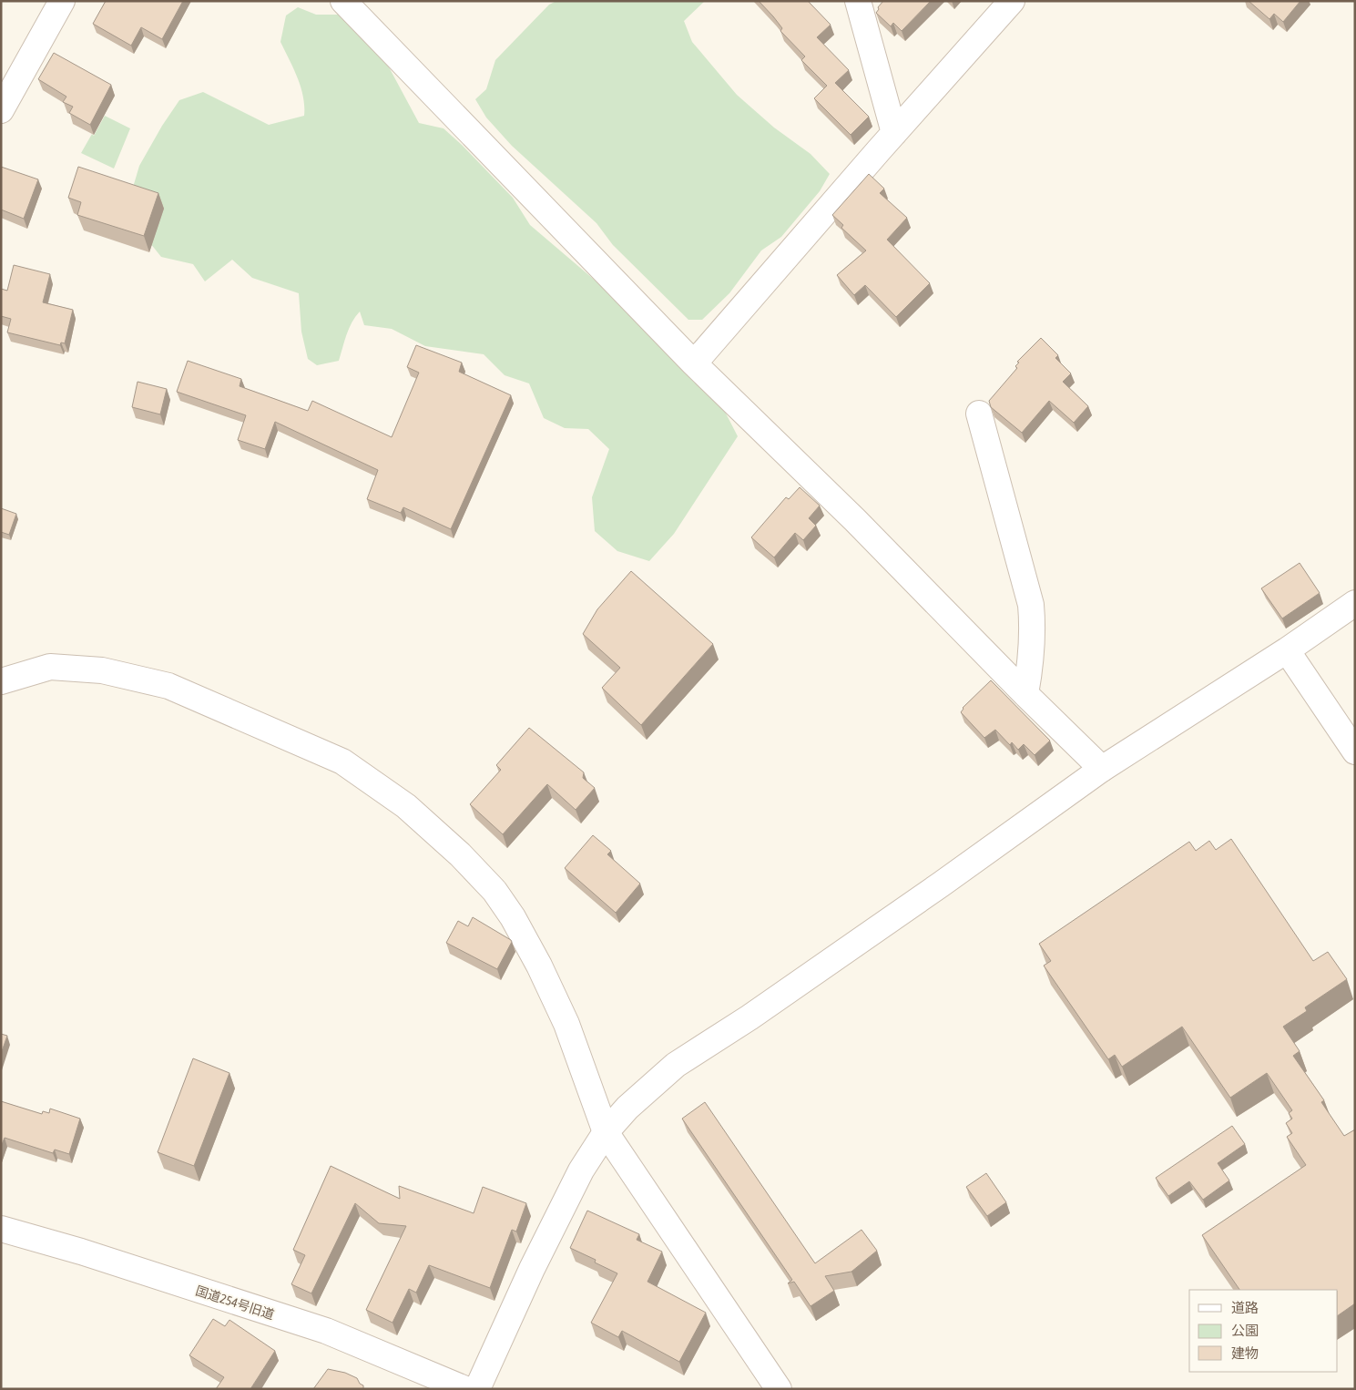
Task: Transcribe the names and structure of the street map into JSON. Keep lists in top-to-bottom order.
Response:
{
  "streets": {
    "street": ["国道254号旧道"]
  },
  "legend": ["道路", "公園", "建物"]
}
